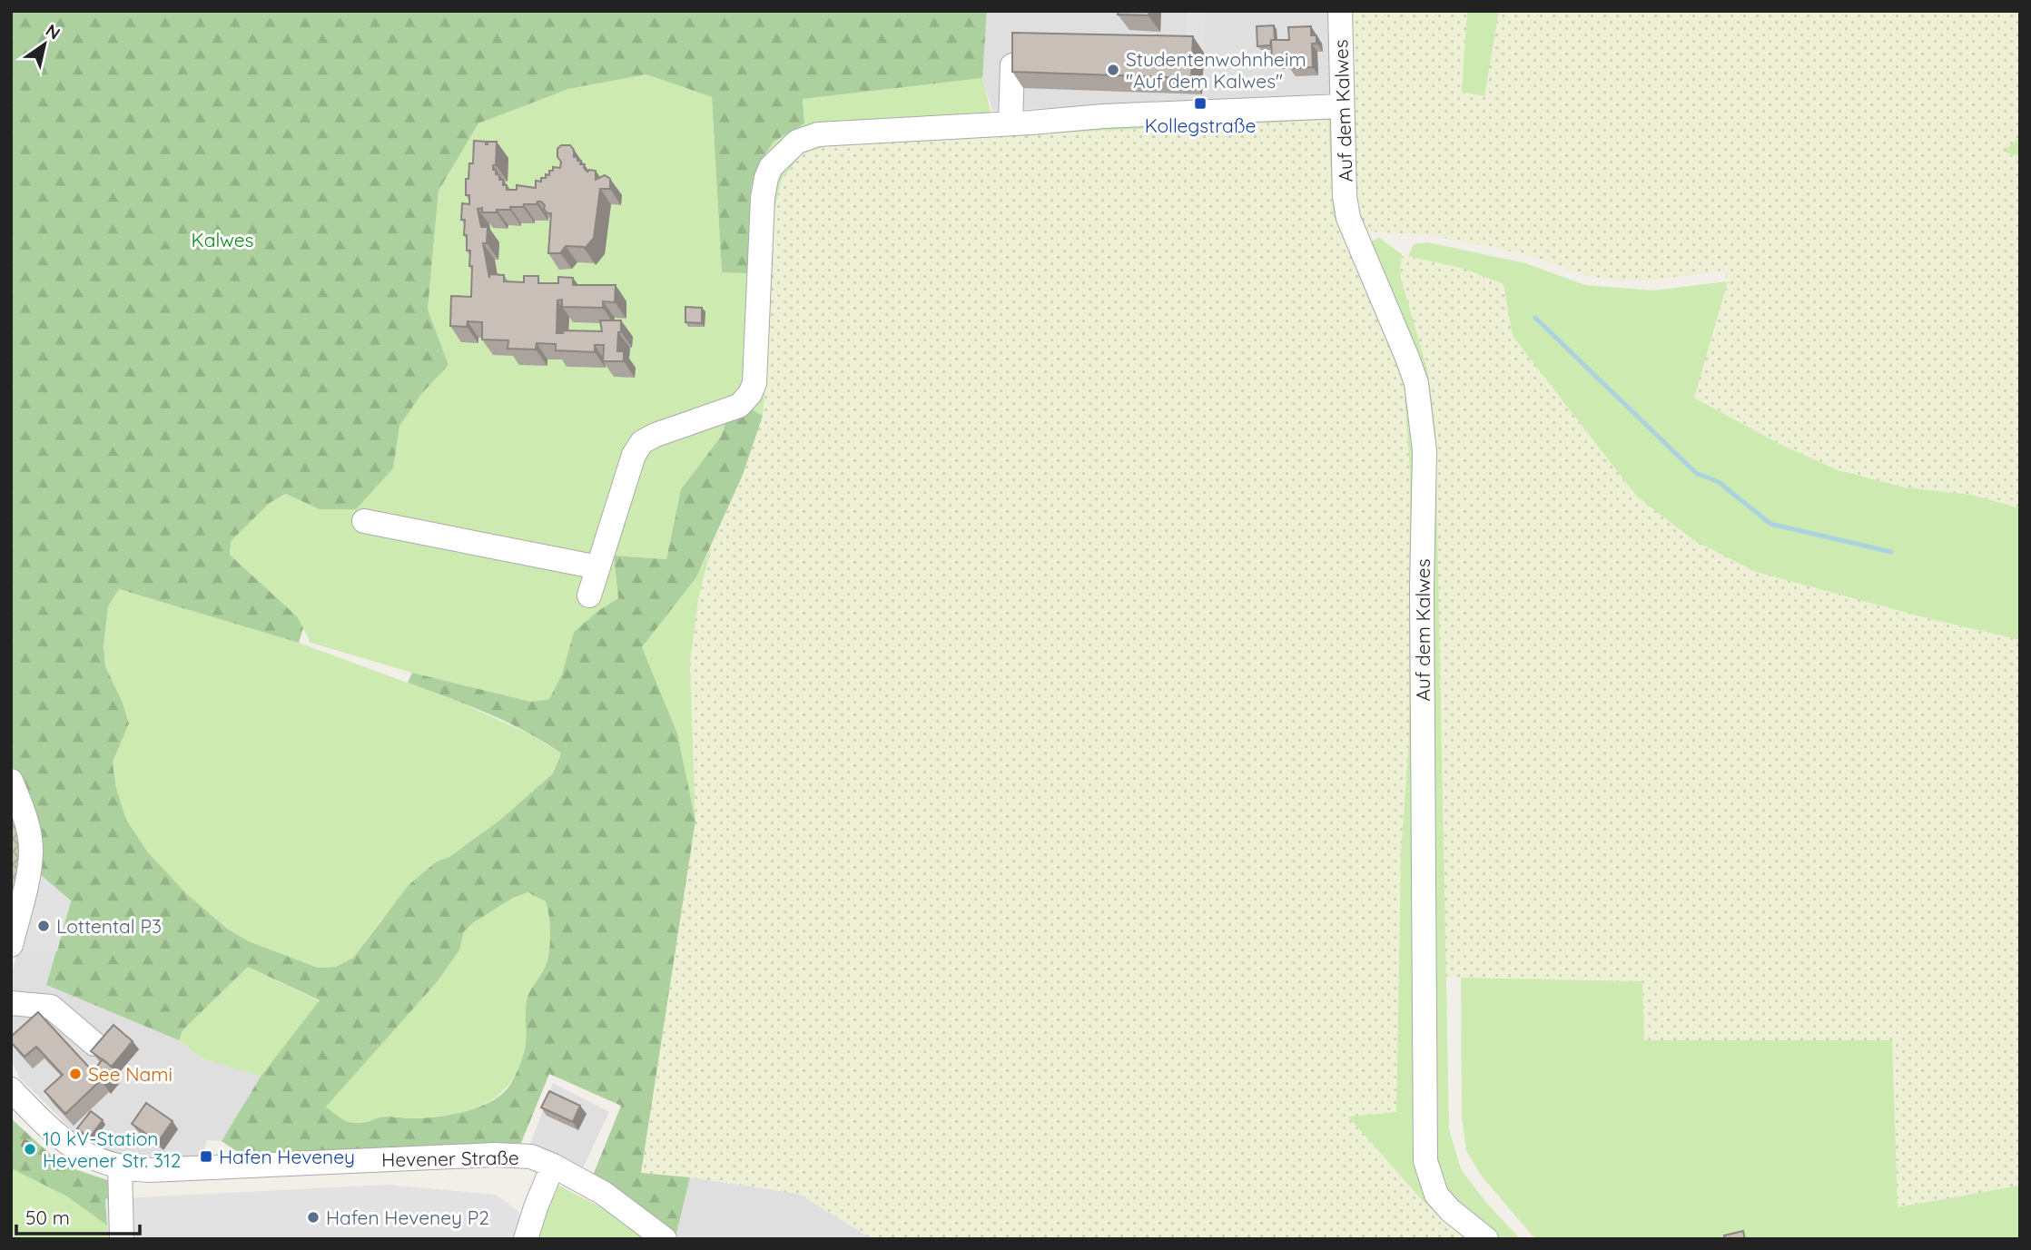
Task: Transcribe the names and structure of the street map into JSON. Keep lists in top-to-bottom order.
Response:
{
  "streets": {
    "street": ["Auf dem Kalwes", "Hevener Straße"]
  },
  "parks": ["Kalwes"],
  "places": {
    "other": [
      "Studentenwohnheim \"Auf dem Kalwes\"",
      "Lottental P3",
      "See Nami",
      "10 kV-Station Hevener Str. 312",
      "Hafen Heveney P2"
    ],
    "transit": ["Kollegstraße", "Hafen Heveney"]
  },
  "scale_bar": "50 m",
  "north": "top right"
}
